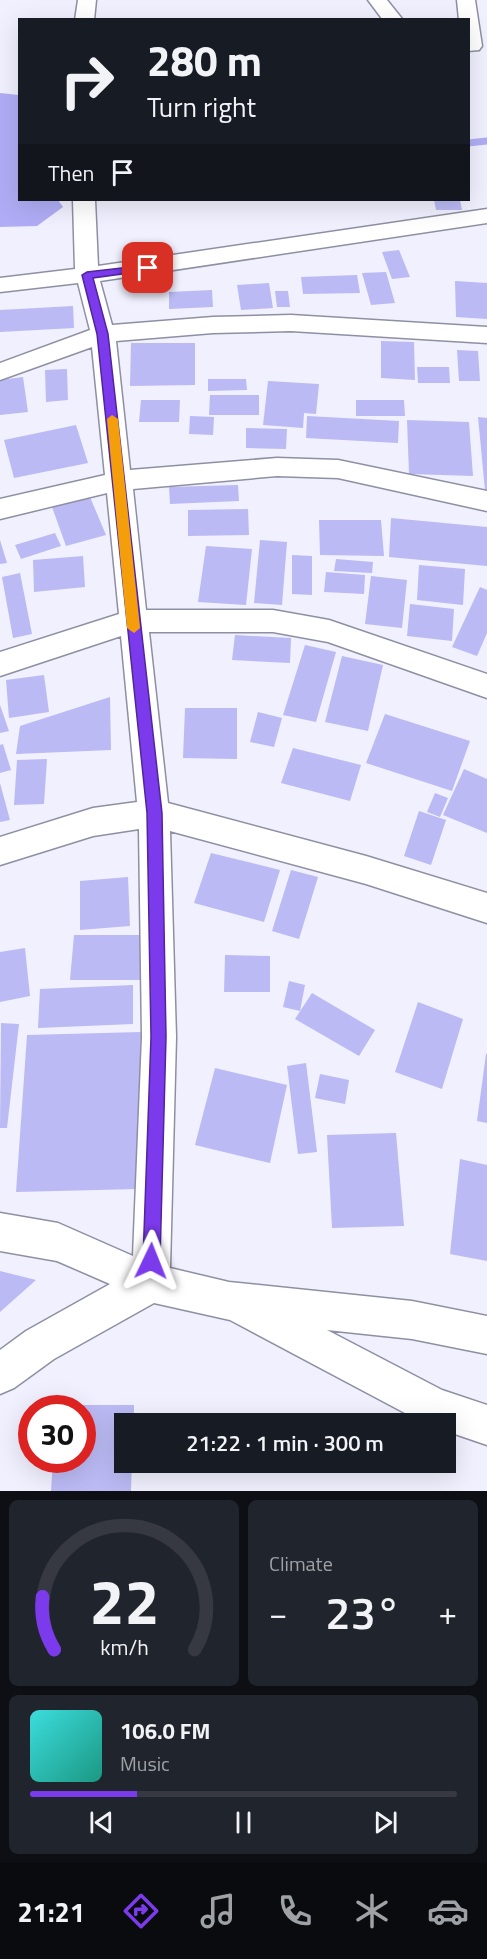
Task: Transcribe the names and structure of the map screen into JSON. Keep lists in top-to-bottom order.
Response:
{
  "page": {
    "turn": ["280 m", "Turn right"],
    "then": "Then",
    "limit": "30",
    "trip": "21:22 · 1 min · 300 m",
    "tile": "Climate",
    "heat": ["−", "23°", "+"],
    "song": ["106.0 FM", "Music"],
    "tabs": "21:21",
    "gauge": ["22", "km/h"]
  }
}
